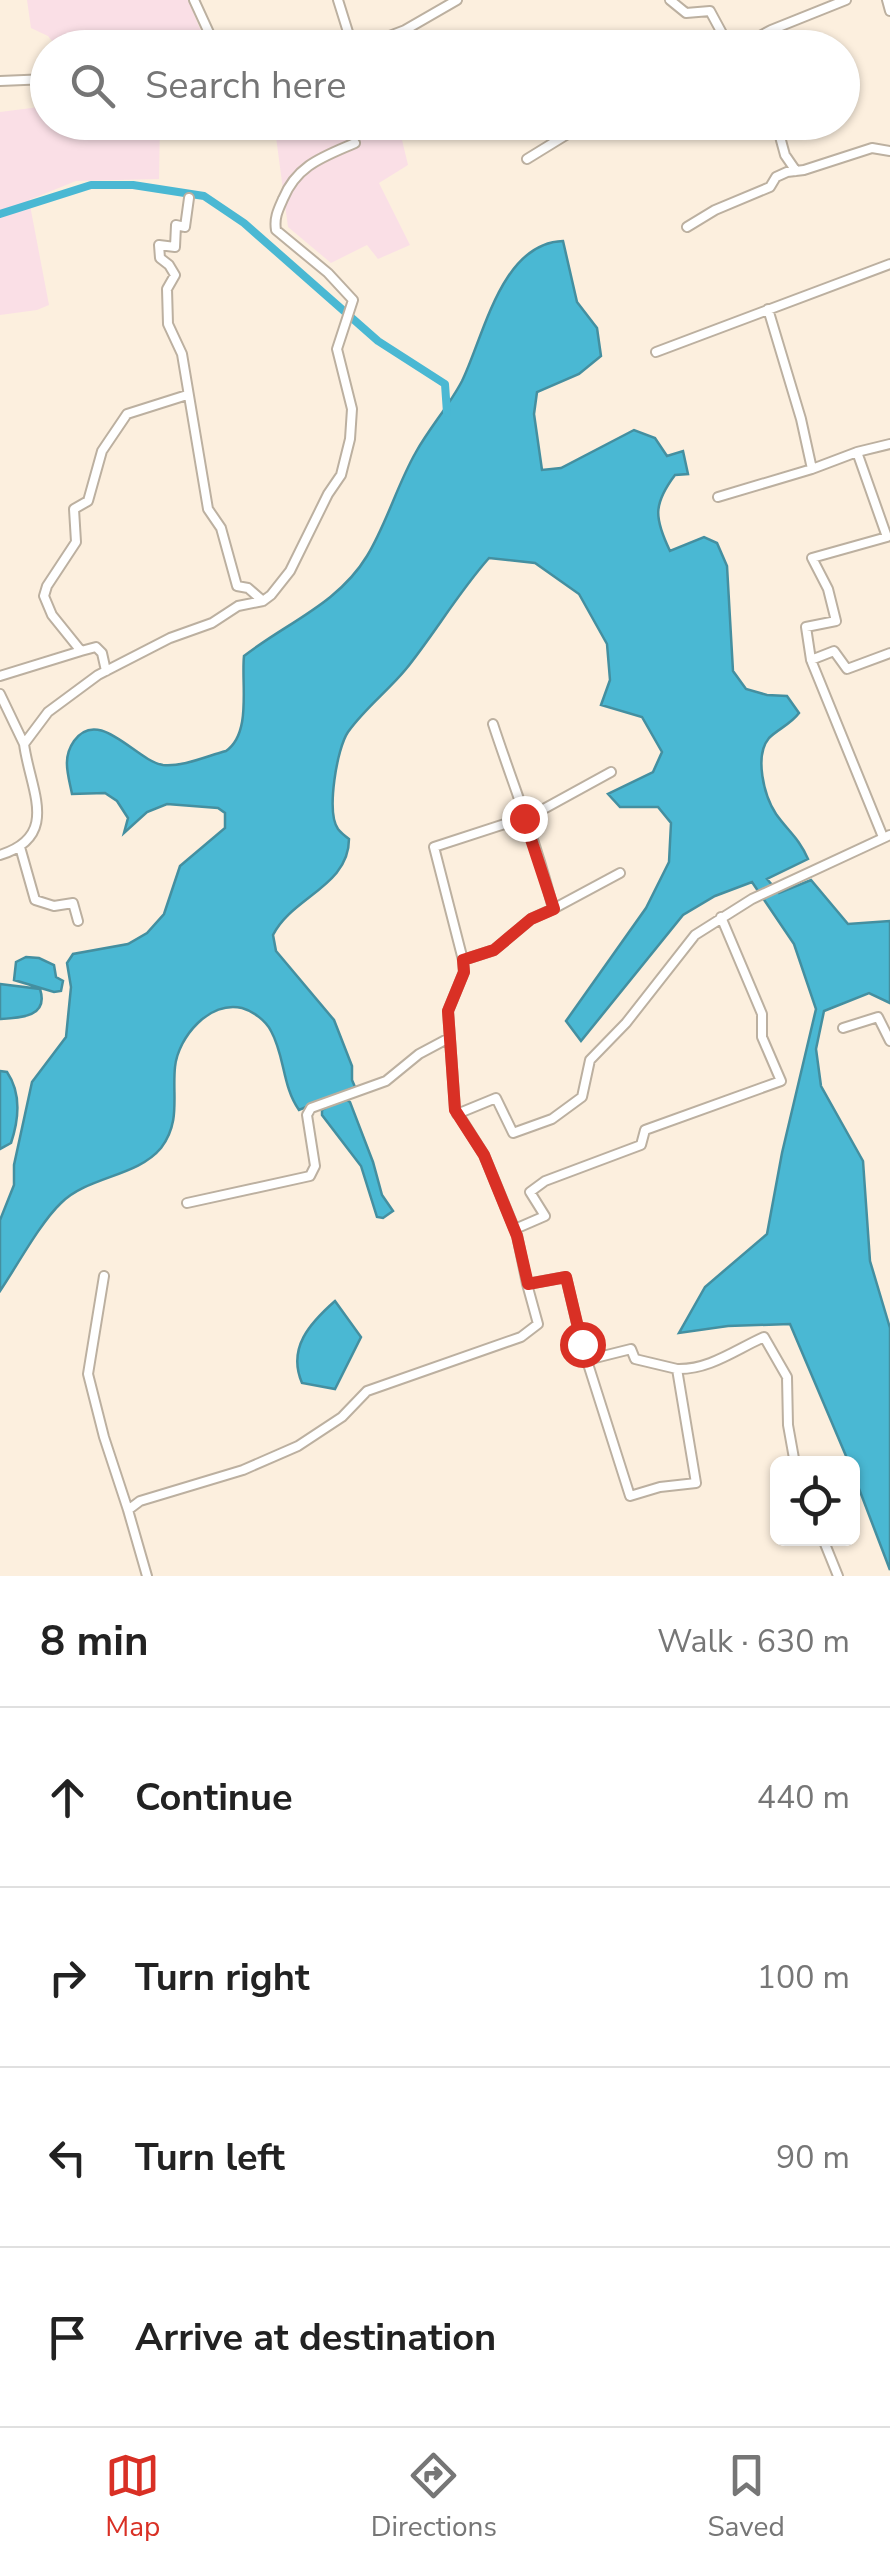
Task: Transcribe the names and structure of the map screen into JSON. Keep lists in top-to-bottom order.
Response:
{
  "page": {
    "search": "Search here",
    "heading": ["8 min", "Walk · 630 m"],
    "list": [
      ["Continue", "440 m"],
      ["Turn right", "100 m"],
      ["Turn left", "90 m"],
      "Arrive at destination"
    ],
    "nav": ["Map", "Directions", "Saved"]
  }
}
